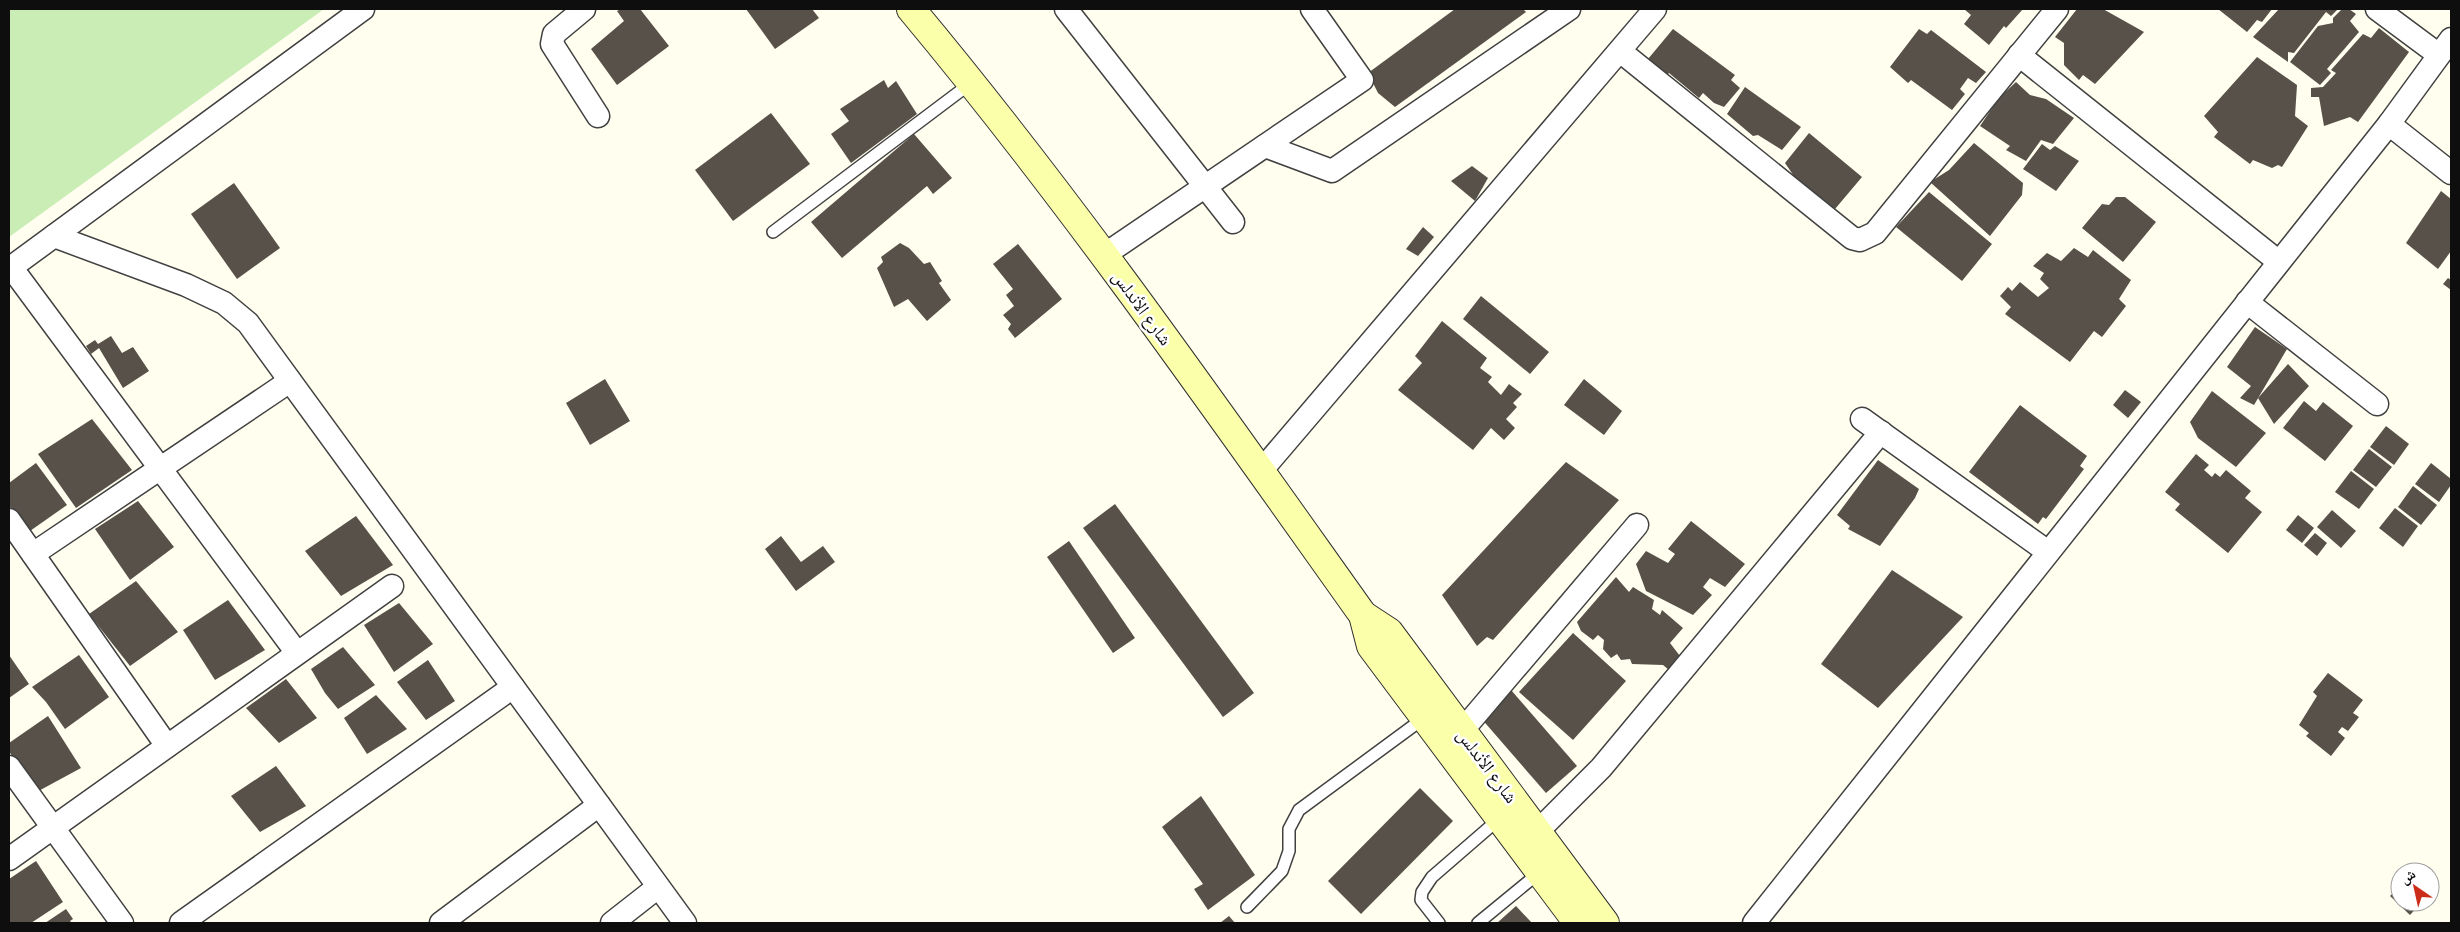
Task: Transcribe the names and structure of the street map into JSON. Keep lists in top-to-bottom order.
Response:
{
  "streets": {
    "main road": ["شارع الأندلس"]
  },
  "north": "top left"
}
